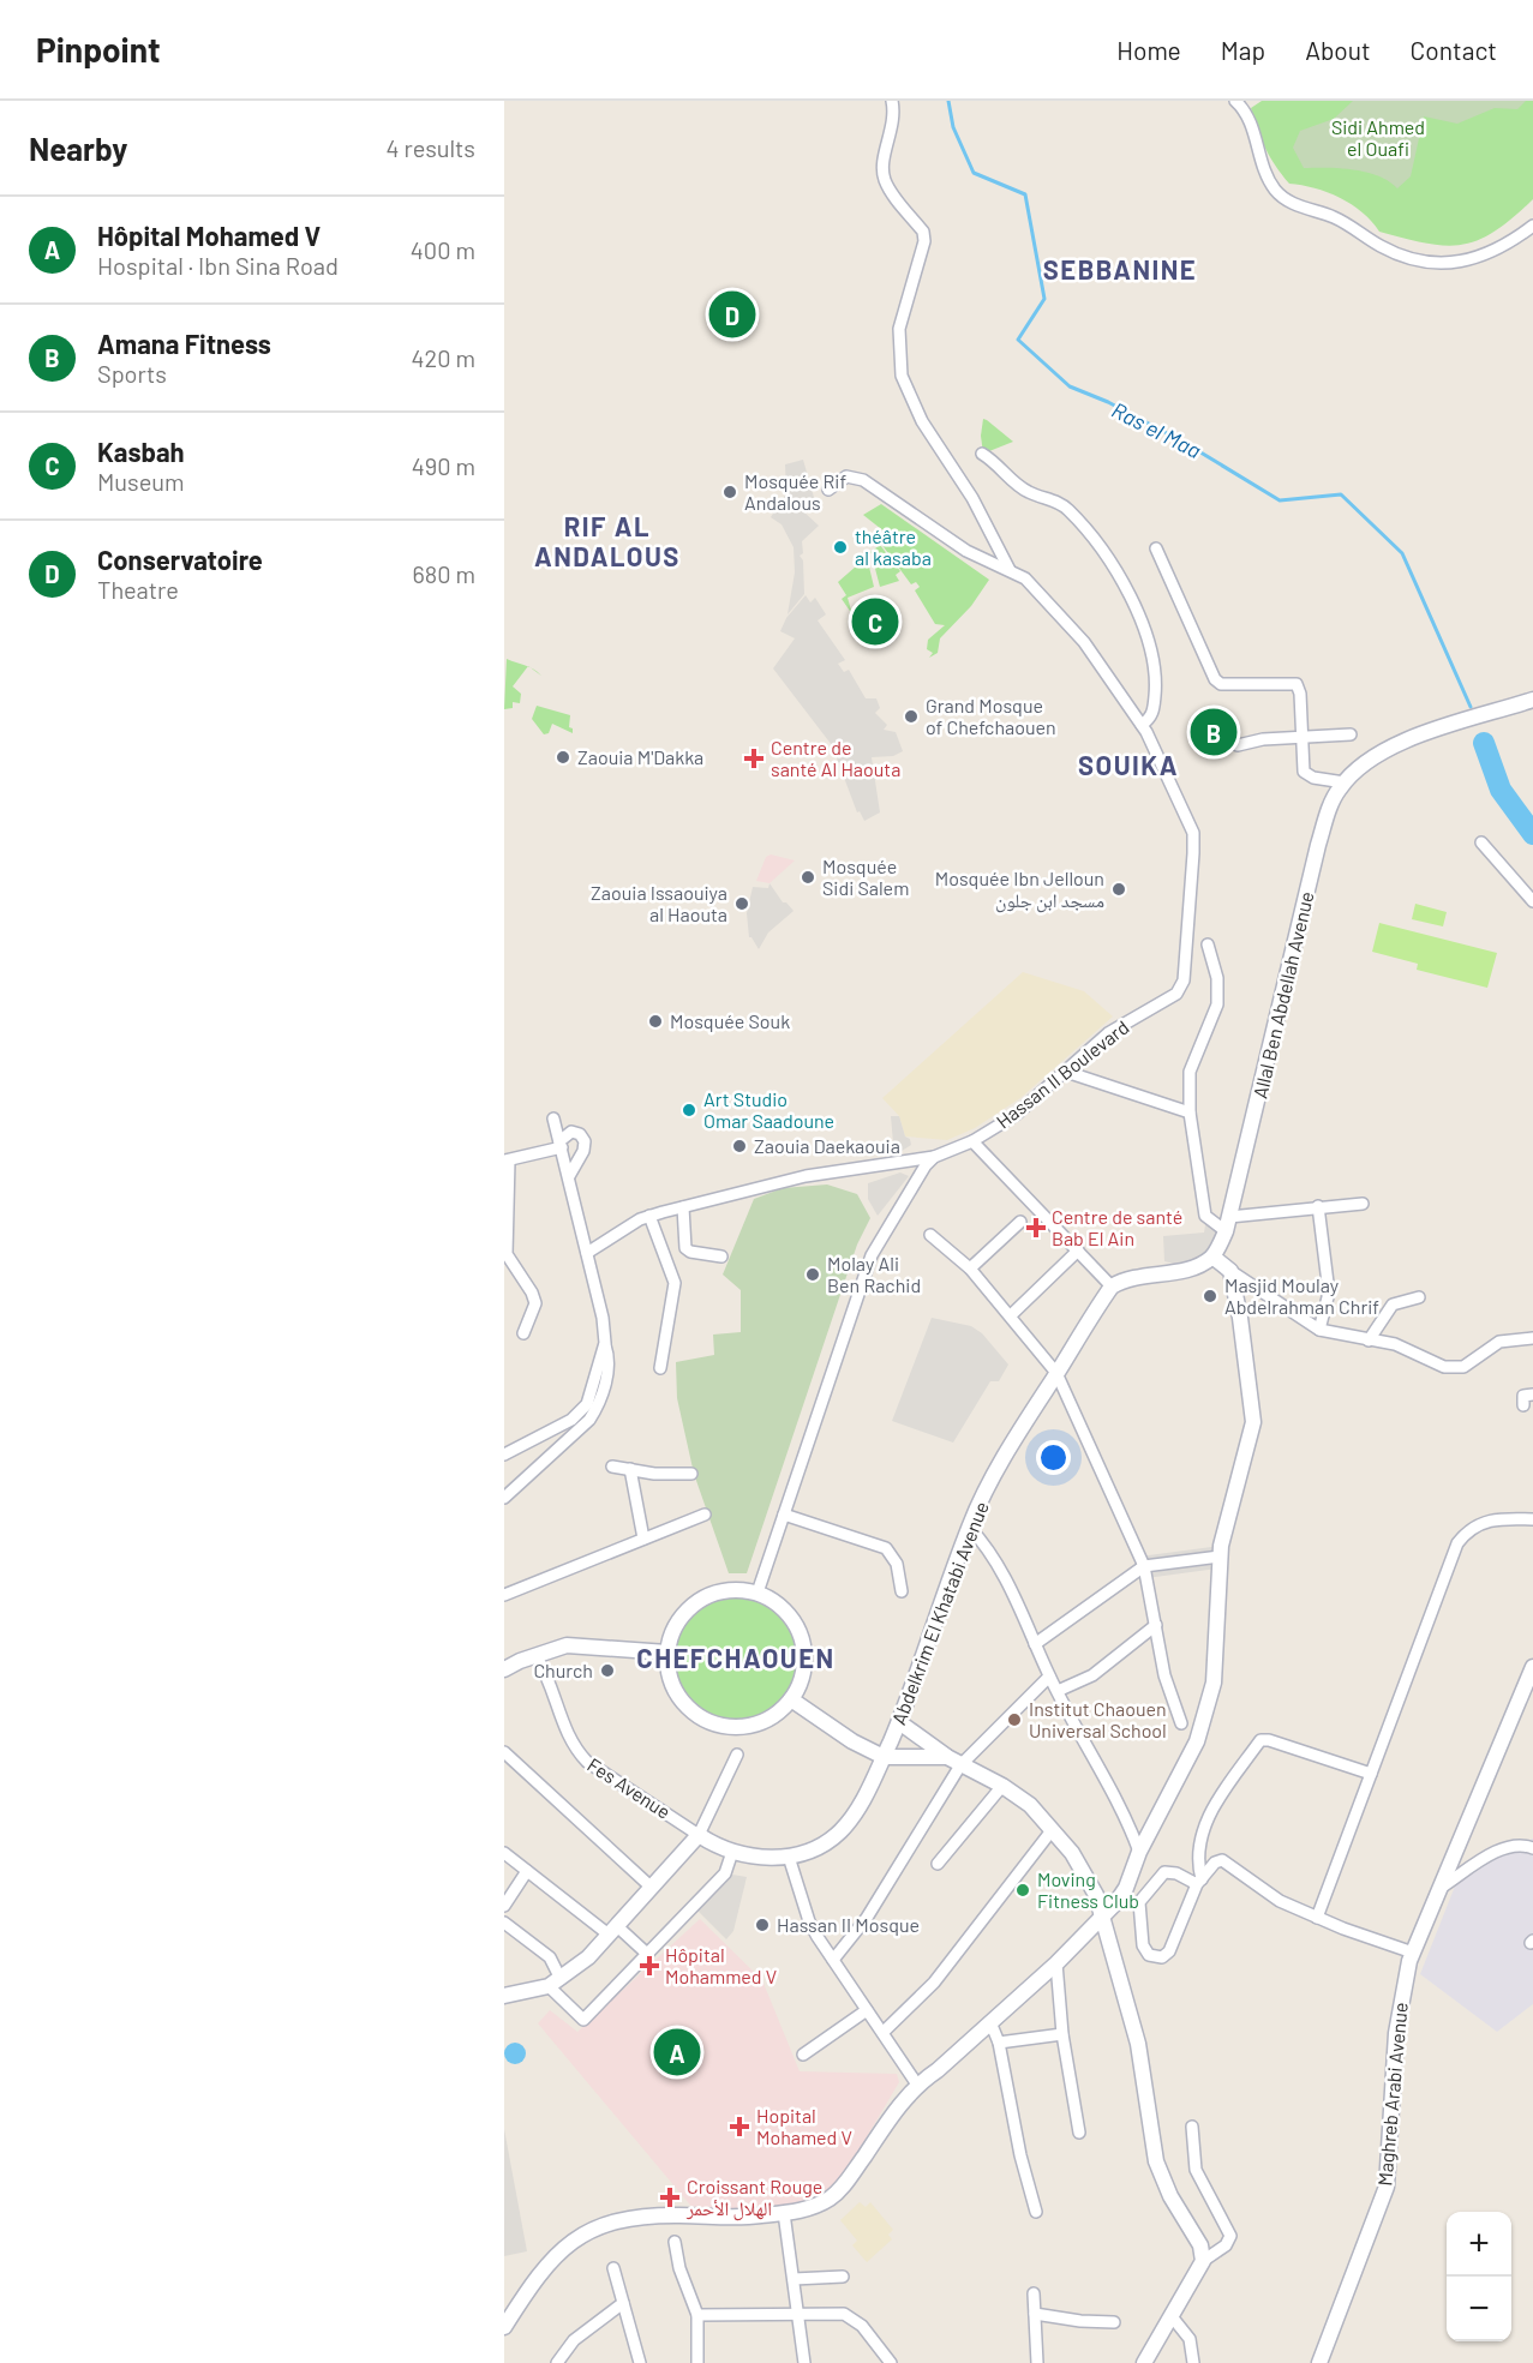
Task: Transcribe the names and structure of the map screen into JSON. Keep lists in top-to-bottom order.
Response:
{
  "streets": {
    "street": [
      "Allal Ben Abdellah Avenue",
      "Hassan II Boulevard",
      "Abdelkrim El Khatabi Avenue",
      "Fes Avenue",
      "Maghreb Arabi Avenue"
    ]
  },
  "districts": [
    "SEBBANINE",
    "RIF AL ANDALOUS",
    "SOUIKA",
    "CHEFCHAOUEN"
  ],
  "water": ["Ras el Maa"],
  "parks": ["Sidi Ahmed el Ouafi"],
  "places": {
    "other": [
      "Mosquée Rif Andalous",
      "théâtre al kasaba",
      "Grand Mosque of Chefchaouen",
      "Zaouia M'Dakka",
      "Mosquée Sidi Salem",
      "Mosquée Ibn Jelloun مسجد ابن جلون",
      "Zaouia Issaouiya al Haouta",
      "Mosquée Souk",
      "Art Studio Omar Saadoune",
      "Zaouia Daekaouia",
      "Molay Ali Ben Rachid",
      "Masjid Moulay Abdelrahman Chrif",
      "Church",
      "Institut Chaouen Universal School",
      "Moving Fitness Club",
      "Hassan II Mosque"
    ],
    "health": [
      "Centre de santé Al Haouta",
      "Centre de santé Bab El Ain",
      "Hôpital Mohammed V",
      "Hopital Mohamed V",
      "Croissant Rouge الهلال الأحمر"
    ]
  },
  "page": {
    "header": "Pinpoint",
    "nav": [
      "Home",
      "Map",
      "About",
      "Contact"
    ],
    "heading": ["Nearby", "4 results"],
    "list": [
      {
        "mark": "A",
        "name": "Hôpital Mohamed V",
        "note": "Hospital · Ibn Sina Road",
        "value": "400 m"
      },
      {
        "mark": "B",
        "name": "Amana Fitness",
        "note": "Sports",
        "value": "420 m"
      },
      {
        "mark": "C",
        "name": "Kasbah",
        "note": "Museum",
        "value": "490 m"
      },
      {
        "mark": "D",
        "name": "Conservatoire",
        "note": "Theatre",
        "value": "680 m"
      }
    ],
    "pins": [
      "D",
      "C",
      "B",
      "A"
    ],
    "map_buttons": ["+", "−"]
  }
}
